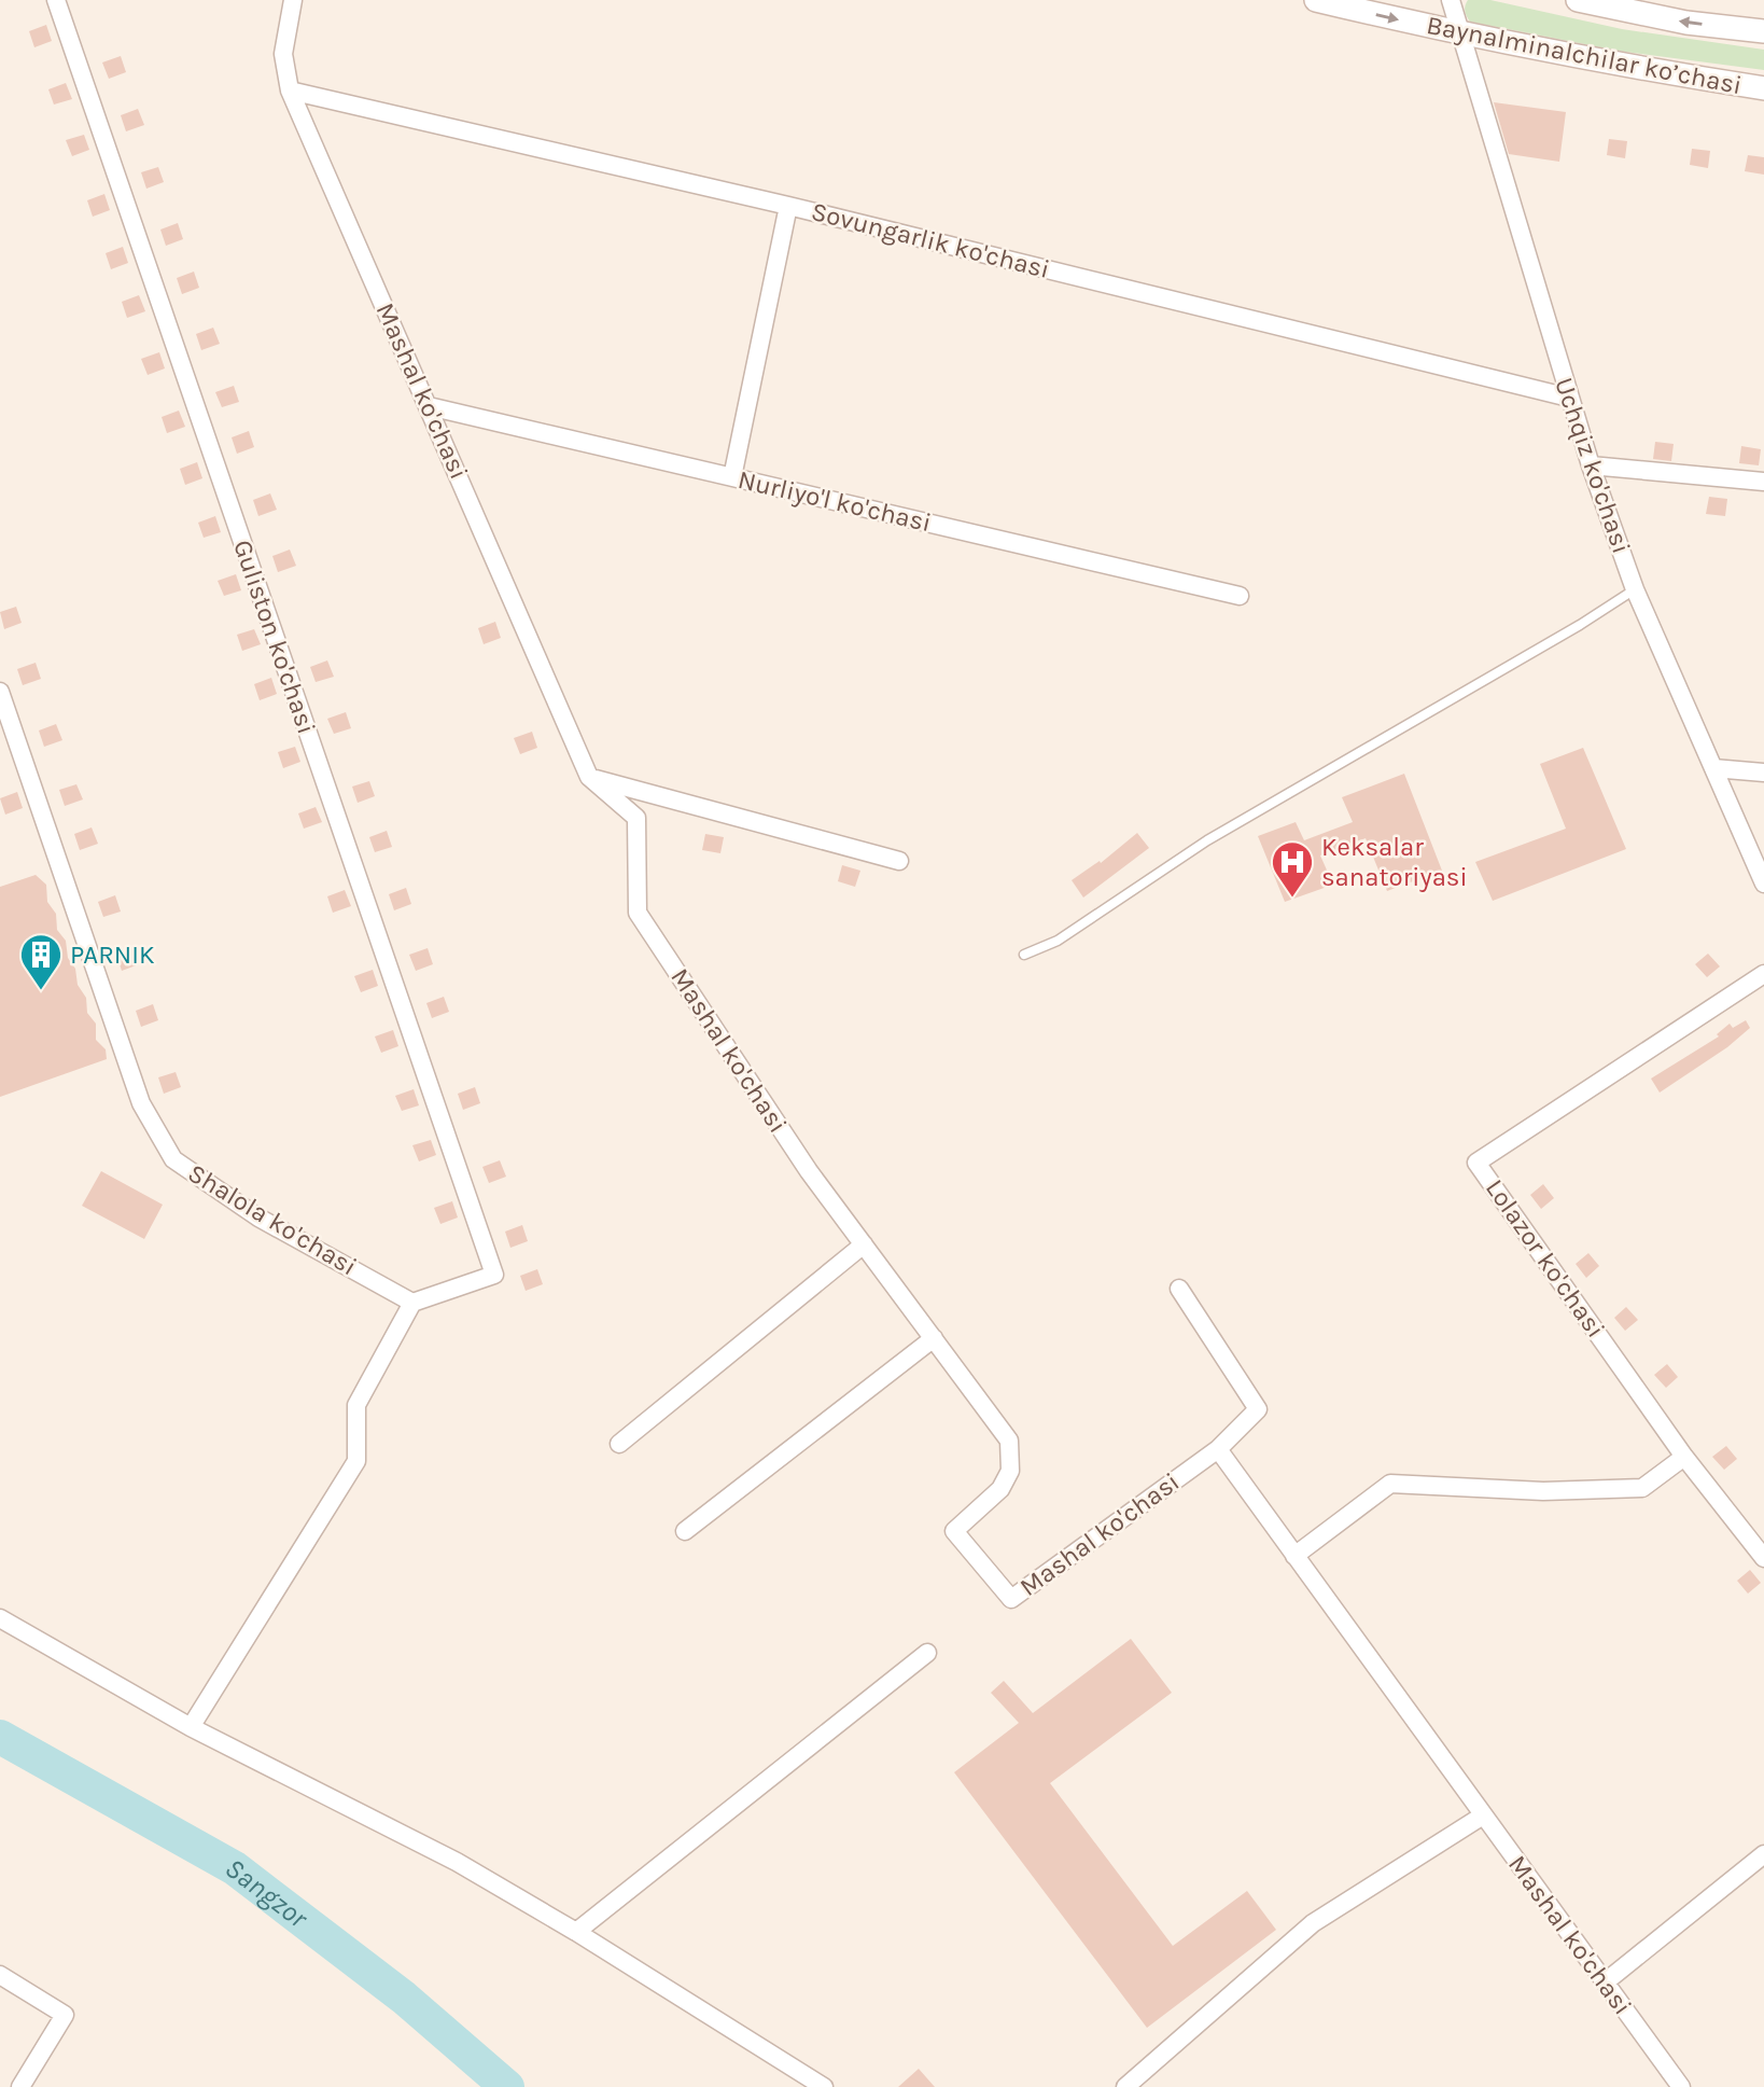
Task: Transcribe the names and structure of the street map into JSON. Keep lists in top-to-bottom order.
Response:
{
  "streets": {
    "main road": ["Baynalminalchilar ko’chasi"],
    "street": [
      "Sovungarlik ko'chasi",
      "Mashal ko'chasi",
      "Uchqiz ko'chasi",
      "Nurliyo'l ko'chasi",
      "Guliston ko'chasi",
      "Shalola ko'chasi",
      "Lolazor ko'chasi"
    ]
  },
  "crossings": [
    ["Baynalminalchilar ko’chasi", "Uchqiz ko'chasi"],
    ["Sovungarlik ko'chasi", "Mashal ko'chasi"],
    ["Sovungarlik ko'chasi", "Uchqiz ko'chasi"],
    ["Mashal ko'chasi", "Nurliyo'l ko'chasi"],
    ["Guliston ko'chasi", "Shalola ko'chasi"]
  ],
  "water": ["Sangzor"],
  "places": {
    "hospital": ["Keksalar sanatoriyasi"],
    "building": ["PARNIK"]
  }
}
